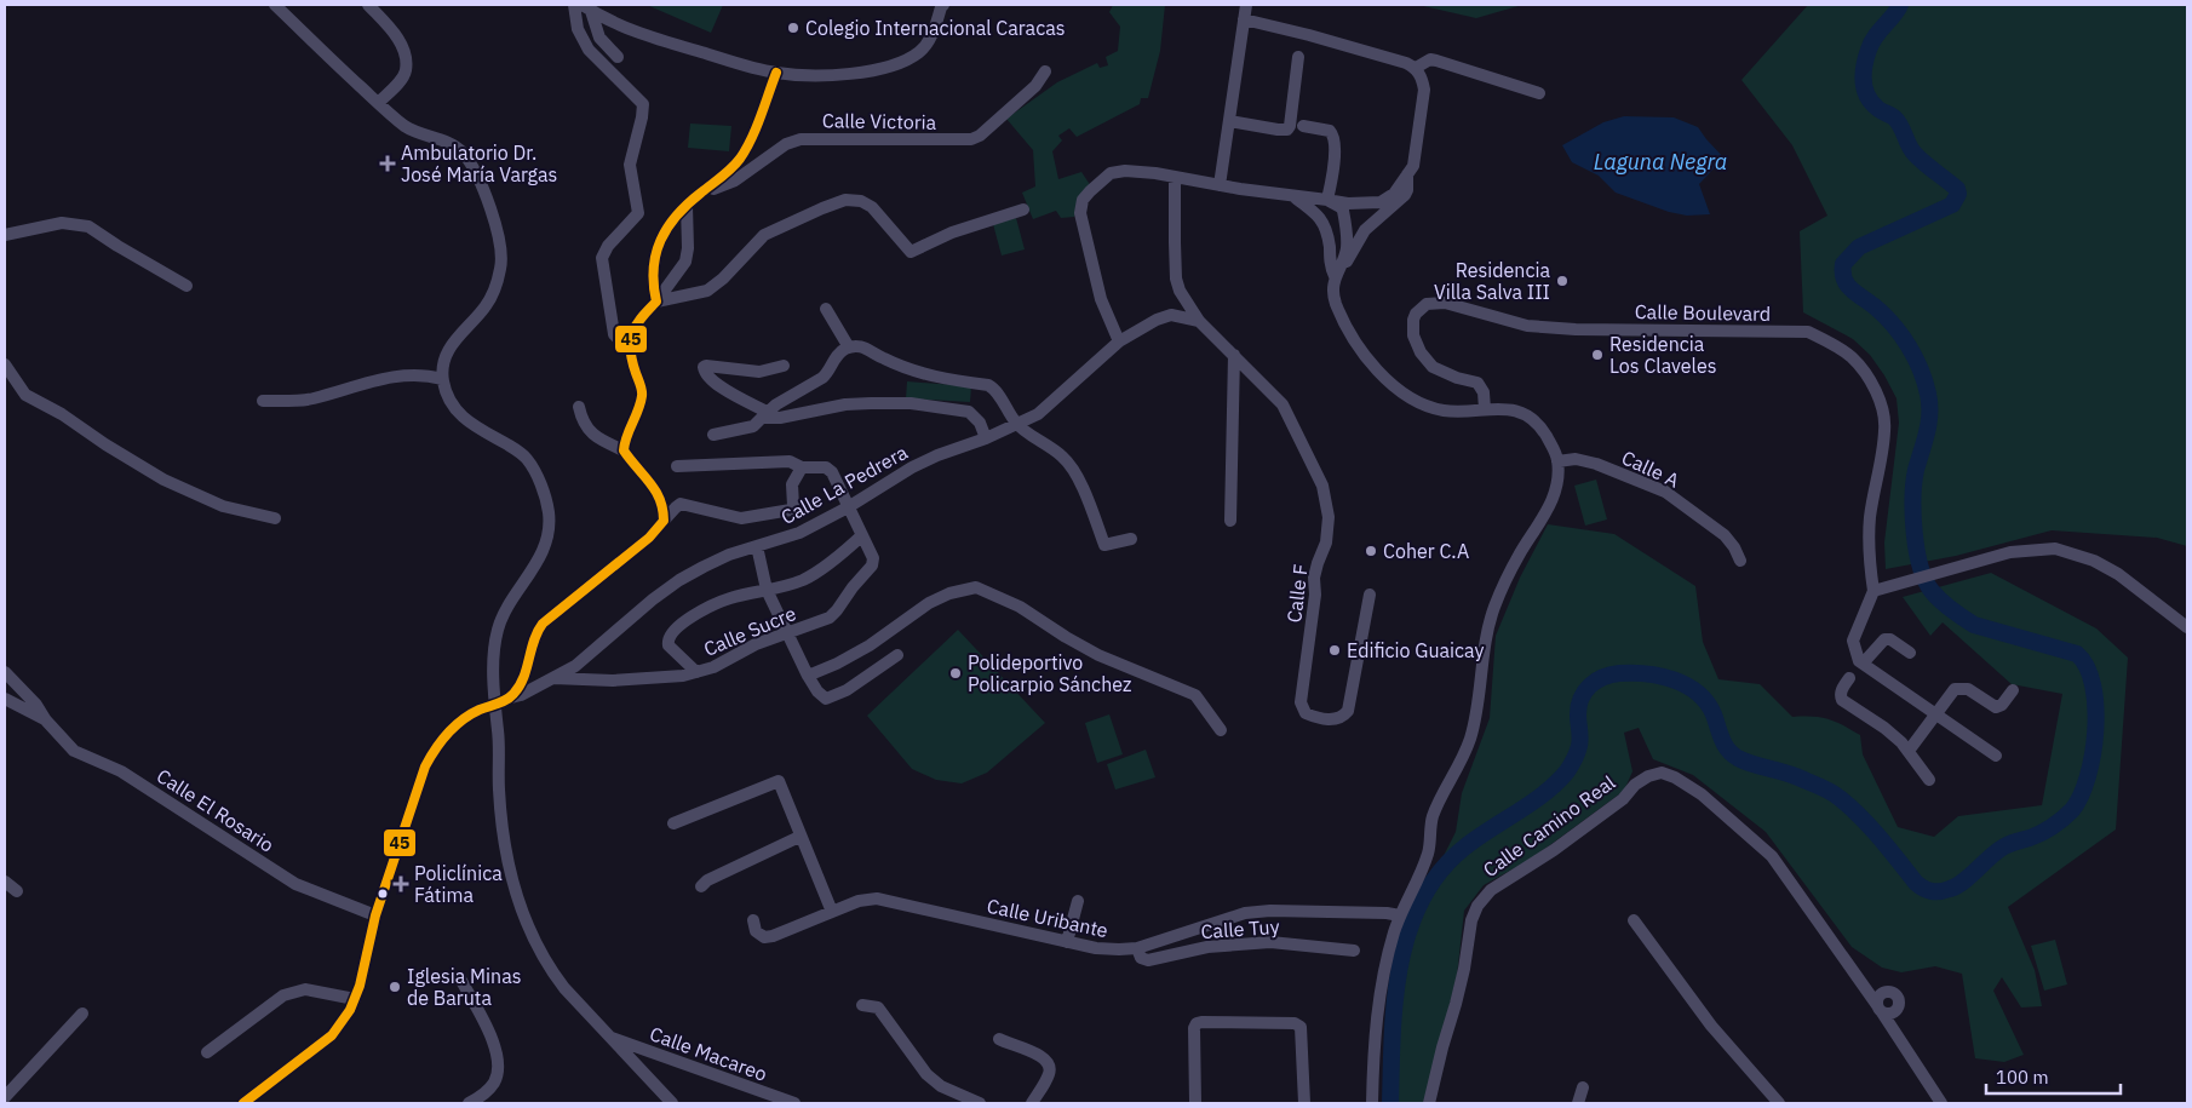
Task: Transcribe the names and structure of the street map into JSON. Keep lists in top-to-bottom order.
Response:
{
  "streets": {
    "street": [
      "Calle Victoria",
      "Calle Boulevard",
      "Calle A",
      "Calle La Pedrera",
      "Calle F",
      "Calle Sucre",
      "Calle El Rosario",
      "Calle Camino Real",
      "Calle Uribante",
      "Calle Tuy",
      "Calle Macareo"
    ]
  },
  "crossings": [
    ["Calle La Pedrera", "Calle F"],
    ["Calle La Pedrera", "Calle Sucre"],
    ["Calle La Pedrera", "Calle El Rosario"],
    ["Calle Uribante", "Calle Tuy"]
  ],
  "water": ["Laguna Negra"],
  "places": {
    "other": [
      "Colegio Internacional Caracas",
      "Residencia Villa Salva III",
      "Residencia Los Claveles",
      "Coher C.A",
      "Edificio Guaicay",
      "Polideportivo Policarpio Sánchez",
      "Iglesia Minas de Baruta"
    ],
    "health": ["Ambulatorio Dr. José María Vargas", "Policlínica Fátima"]
  },
  "lines": ["transit line 45"],
  "scale_bar": "100 m"
}
